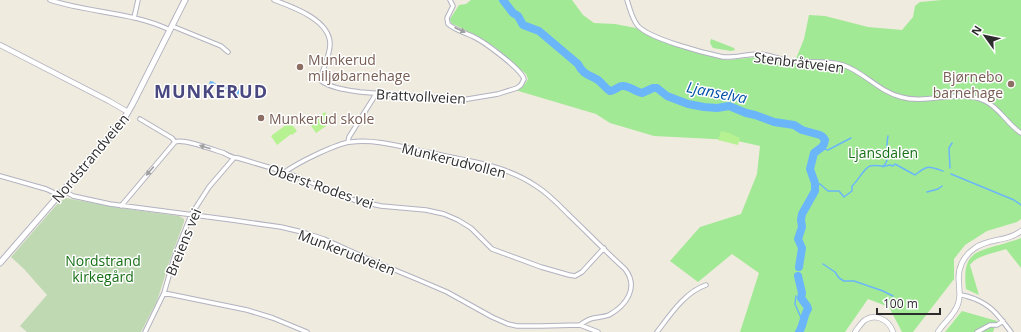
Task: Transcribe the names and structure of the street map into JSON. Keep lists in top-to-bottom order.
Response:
{
  "streets": {
    "main road": ["Nordstrandveien"],
    "street": [
      "Stenbråtveien",
      "Brattvollveien",
      "Munkerudvollen",
      "Oberst Rodes vei",
      "Breiens vei",
      "Munkerudveien"
    ]
  },
  "crossings": [
    ["Nordstrandveien", "Munkerudveien"],
    ["Munkerudvollen", "Oberst Rodes vei"],
    ["Munkerudvollen", "Munkerudveien"],
    ["Oberst Rodes vei", "Breiens vei"],
    ["Breiens vei", "Munkerudveien"]
  ],
  "districts": ["MUNKERUD"],
  "water": ["Ljanselva"],
  "parks": ["Ljansdalen", "Nordstrand kirkegård"],
  "places": ["Munkerud miljøbarnehage", "Bjørnebo barnehage", "Munkerud skole"],
  "scale_bar": "100 m",
  "north": "top left"
}
